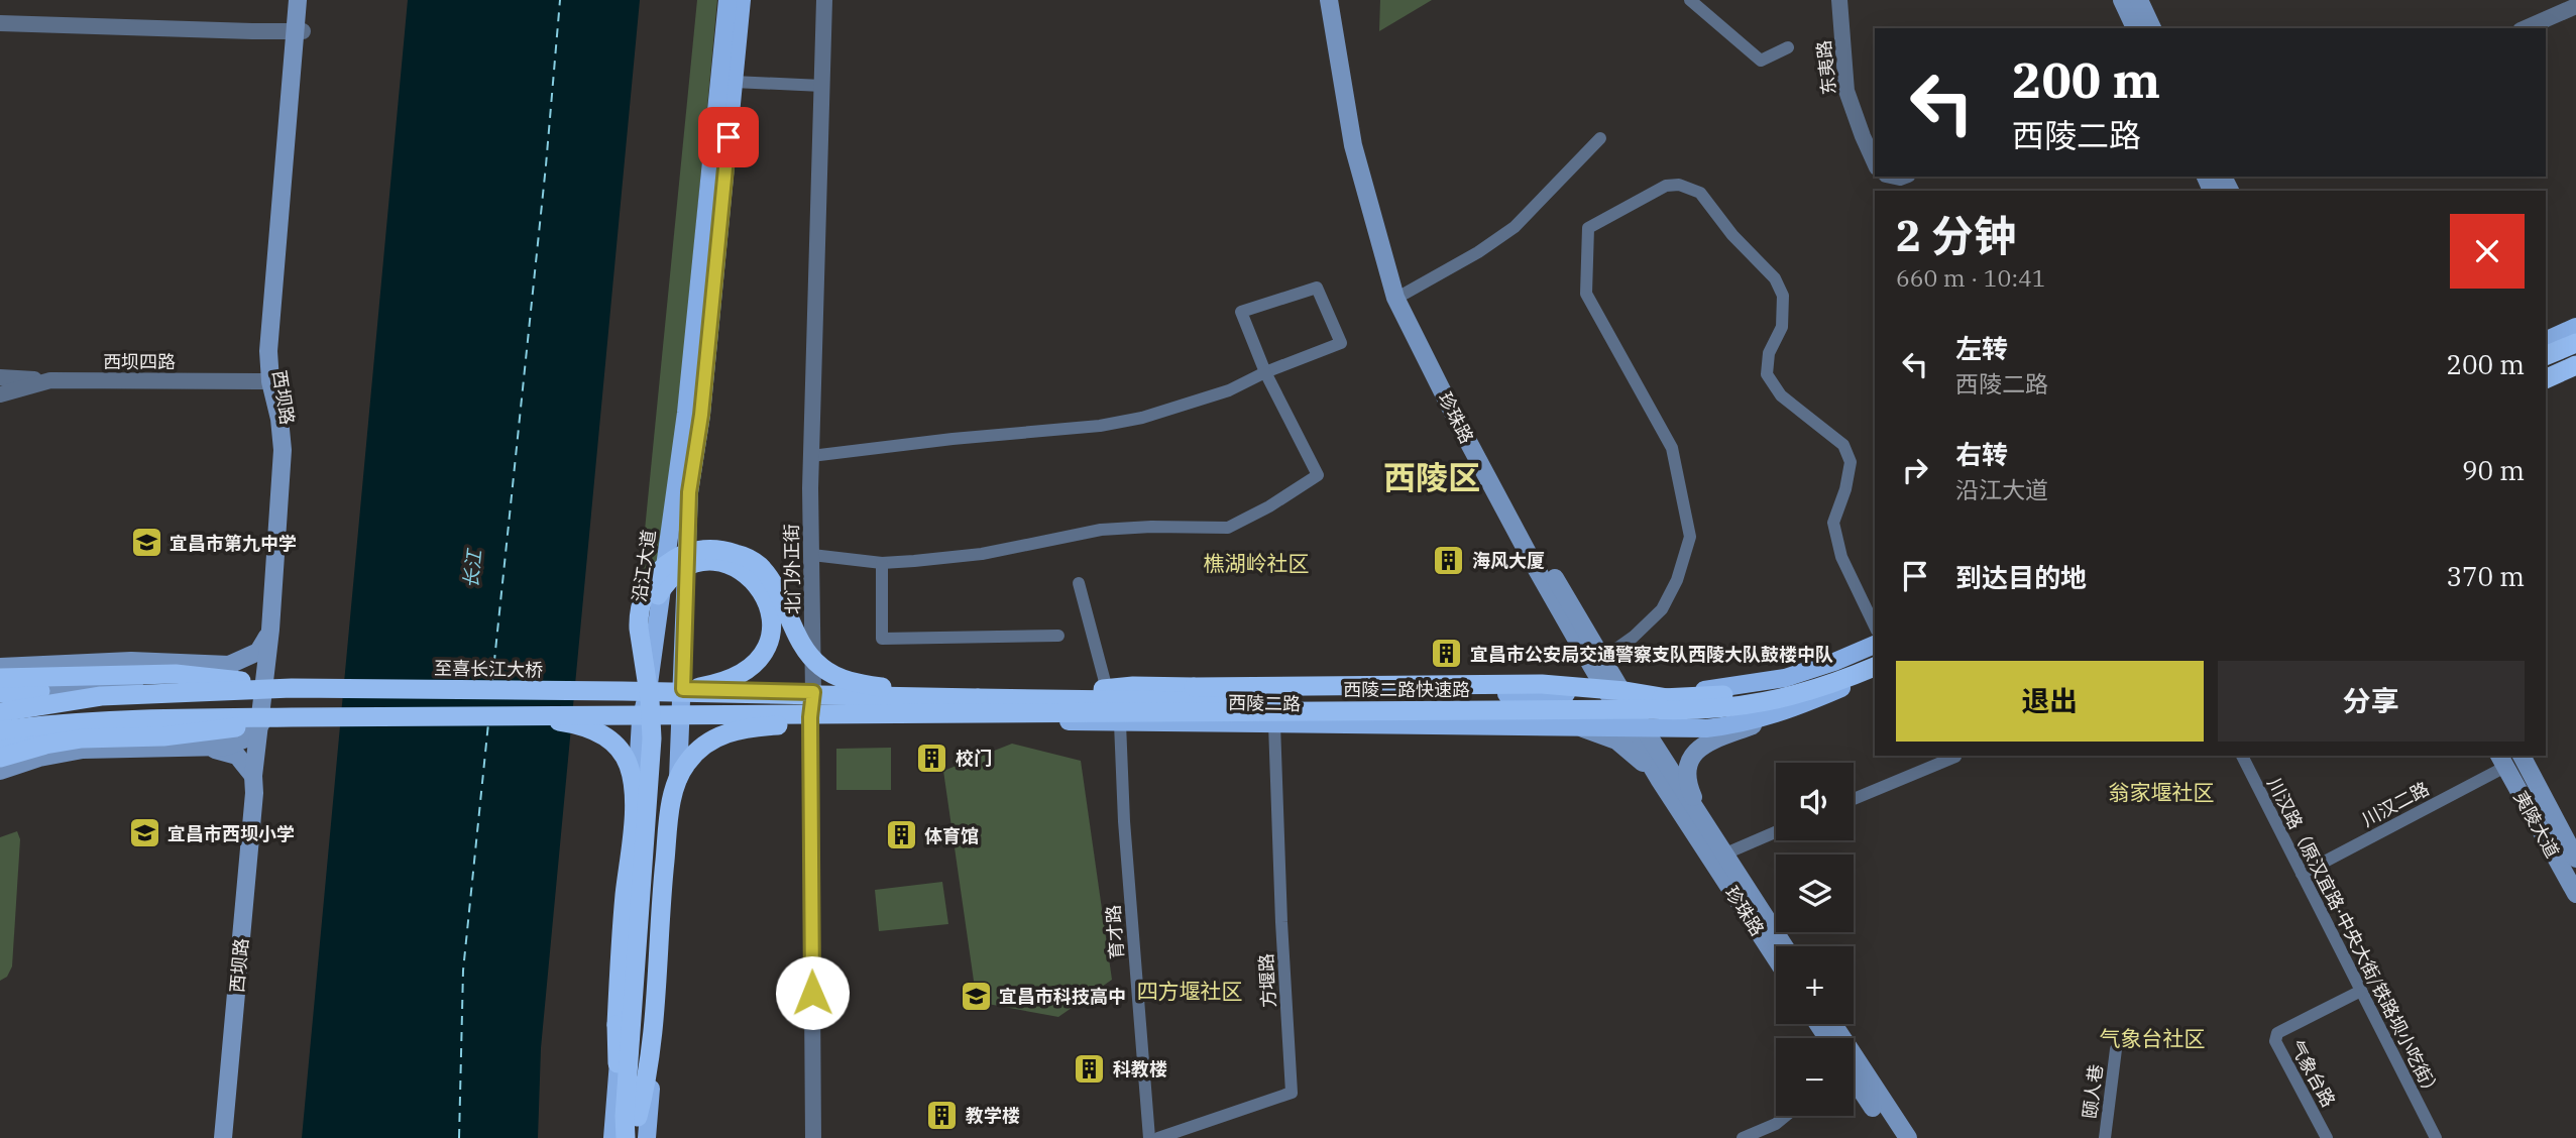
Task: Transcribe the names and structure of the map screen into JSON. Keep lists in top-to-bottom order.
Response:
{
  "streets": {
    "highway": ["至喜长江大桥", "西陵二路快速路"],
    "main road": [
      "西坝路",
      "珍珠路",
      "沿江大道",
      "西陵二路",
      "夷陵大道"
    ],
    "street": [
      "东夷路",
      "西坝四路",
      "北门外正街",
      "川汉二路",
      "育才路",
      "川汉路（原汉宜路·中央大街/铁路坝小吃街）",
      "方堰路",
      "气象台路",
      "颐人巷"
    ]
  },
  "crossings": [
    ["西坝四路", "西坝路"],
    ["珍珠路", "西陵二路"],
    ["沿江大道", "至喜长江大桥"],
    ["沿江大道", "西陵二路"],
    ["北门外正街", "西陵二路"],
    ["至喜长江大桥", "西陵二路快速路"],
    ["西陵二路", "育才路"],
    ["西陵二路", "方堰路"],
    ["川汉二路", "夷陵大道"],
    ["川汉二路", "川汉路（原汉宜路·中央大街/铁路坝小吃街）"],
    ["川汉路（原汉宜路·中央大街/铁路坝小吃街）", "气象台路"]
  ],
  "districts": [
    "西陵区",
    "樵湖岭社区",
    "翁家堰社区",
    "四方堰社区",
    "气象台社区"
  ],
  "water": ["长江"],
  "places": {
    "school or university": ["宜昌市第九中学", "宜昌市西坝小学", "宜昌市科技高中"],
    "building": [
      "海风大厦",
      "宜昌市公安局交通警察支队西陵大队鼓楼中队",
      "校门",
      "体育馆",
      "科教楼",
      "教学楼"
    ]
  },
  "page": {
    "turn": ["200 m", "西陵二路"],
    "heading": ["2 分钟", "660 m · 10:41"],
    "list": [
      {
        "name": "左转",
        "note": "西陵二路",
        "value": "200 m"
      },
      {
        "name": "右转",
        "note": "沿江大道",
        "value": "90 m"
      },
      {
        "name": "到达目的地",
        "value": "370 m"
      }
    ],
    "buttons": ["退出", "分享"],
    "map_buttons": ["+", "−"]
  }
}
